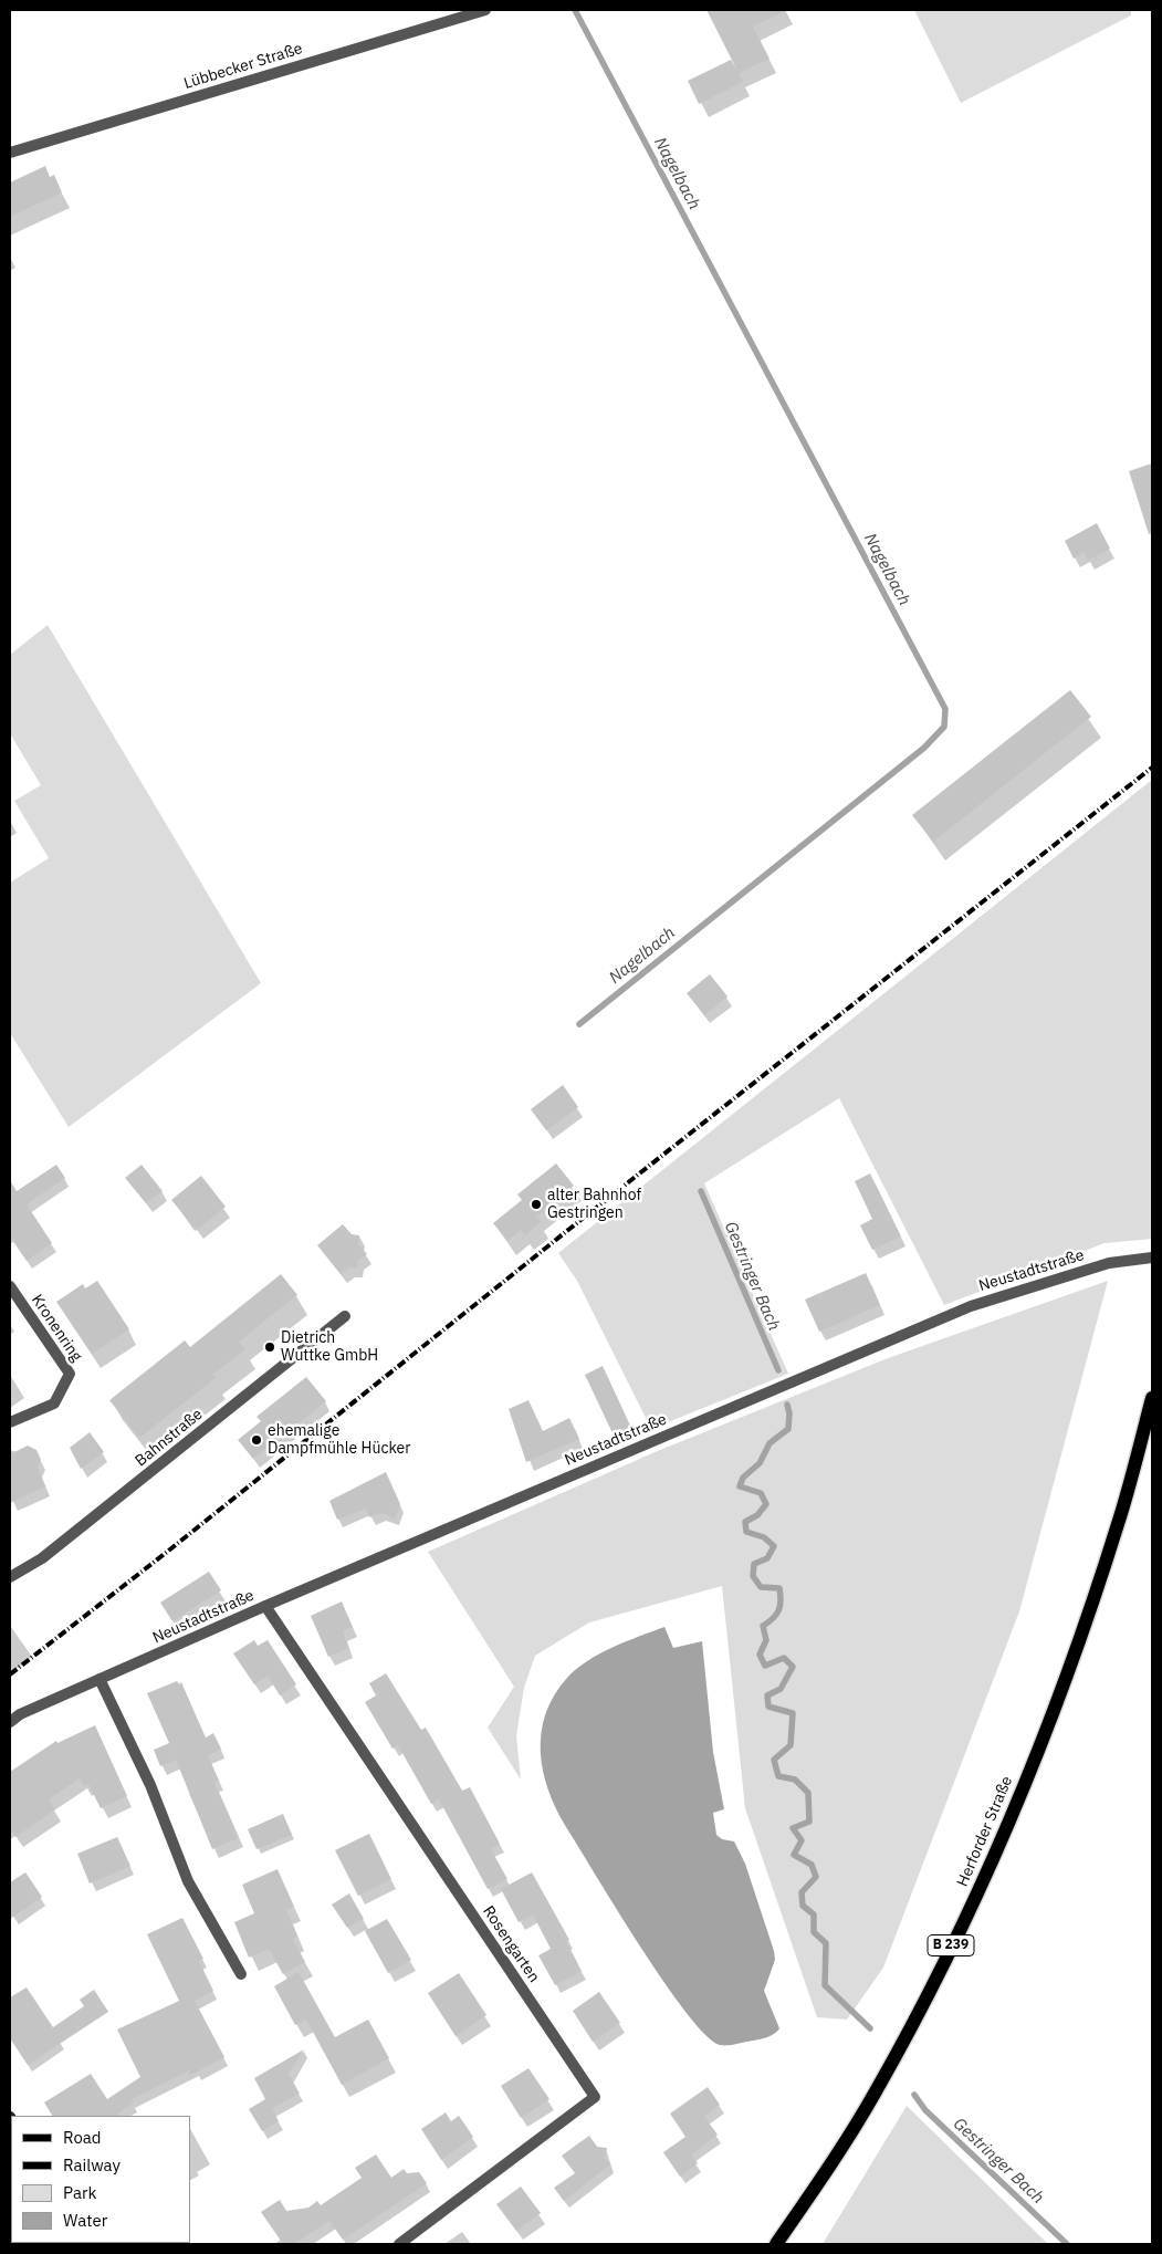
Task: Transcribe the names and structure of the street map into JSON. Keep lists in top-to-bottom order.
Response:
{
  "streets": {
    "main road": ["Herforder Straße", "B 239"],
    "street": [
      "Lübbecker Straße",
      "Neustadtstraße",
      "Kronenring",
      "Bahnstraße",
      "Rosengarten"
    ]
  },
  "crossings": [
    ["Neustadtstraße", "Rosengarten"]
  ],
  "water": ["Nagelbach", "Gestringer Bach"],
  "places": ["alter Bahnhof Gestringen", "Dietrich Wuttke GmbH", "ehemalige Dampfmühle Hücker"],
  "legend": [
    "Road",
    "Railway",
    "Park",
    "Water"
  ]
}
